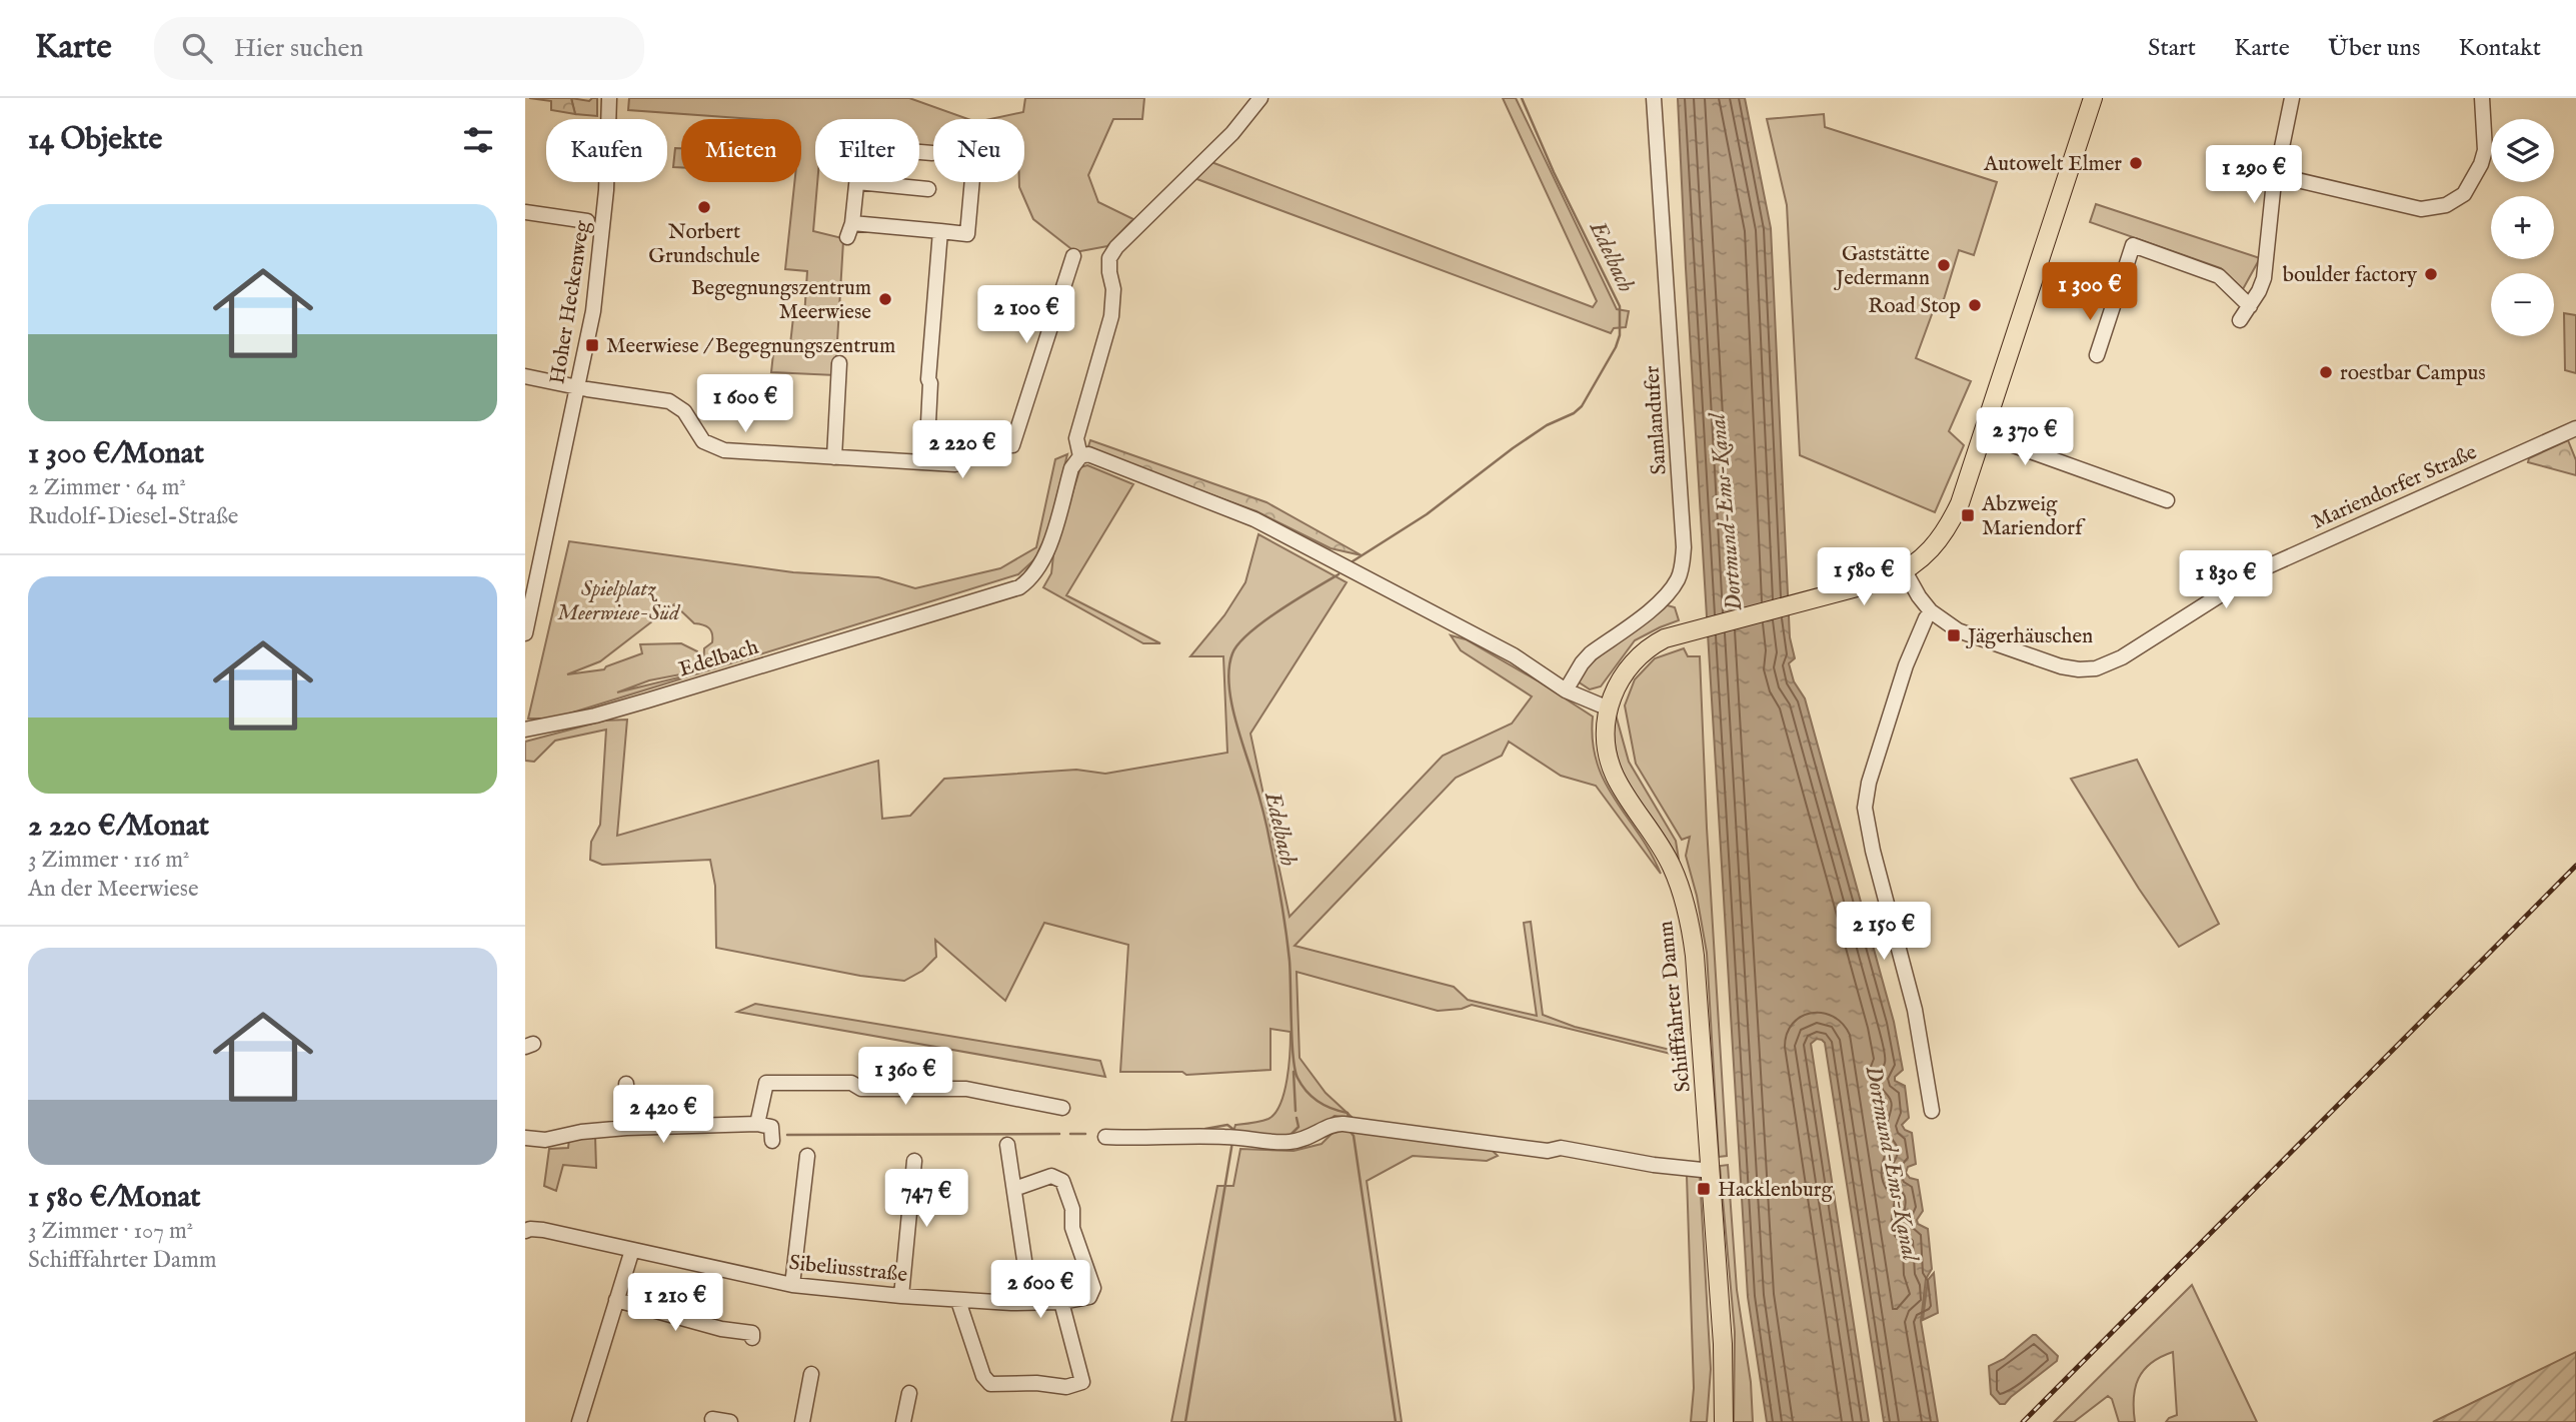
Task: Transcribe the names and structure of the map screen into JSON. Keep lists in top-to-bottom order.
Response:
{
  "streets": {
    "main road": ["Schifffahrter Damm"],
    "street": [
      "Hoher Heckenweg",
      "Samlandufer",
      "Mariendorfer Straße",
      "Edelbach",
      "Sibeliusstraße"
    ]
  },
  "crossings": [
    ["Mariendorfer Straße", "Schifffahrter Damm"]
  ],
  "water": ["Edelbach", "Dortmund-Ems-Kanal"],
  "parks": ["Spielplatz Meerwiese-Süd"],
  "places": {
    "other": [
      "Autowelt Elmer",
      "Norbert Grundschule",
      "Gaststätte Jedermann",
      "boulder factory",
      "Begegnungszentrum Meerwiese",
      "Road Stop",
      "roestbar Campus"
    ],
    "transit": [
      "Meerwiese / Begegnungszentrum",
      "Abzweig Mariendorf",
      "Jägerhäuschen",
      "Hacklenburg"
    ]
  },
  "page": {
    "header": "Karte",
    "search": "Hier suchen",
    "nav": [
      "Start",
      "Karte",
      "Über uns",
      "Kontakt"
    ],
    "heading": "14 Objekte",
    "map_buttons": ["+", "−"],
    "chip": [
      "Kaufen",
      "Mieten",
      "Filter",
      "Neu"
    ],
    "price": [
      "1 290 €",
      "1 300 €",
      "2 100 €",
      "1 600 €",
      "2 370 €",
      "2 220 €",
      "1 580 €",
      "1 830 €",
      "2 150 €",
      "1 360 €",
      "2 420 €",
      "747 €",
      "2 600 €",
      "1 210 €"
    ],
    "list": [
      {
        "name": "1 300 €/Monat",
        "note": "2 Zimmer · 64 m² · Rudolf-Diesel-Straße"
      },
      {
        "name": "2 220 €/Monat",
        "note": "3 Zimmer · 116 m² · An der Meerwiese"
      },
      {
        "name": "1 580 €/Monat",
        "note": "3 Zimmer · 107 m² · Schifffahrter Damm"
      }
    ]
  }
}
